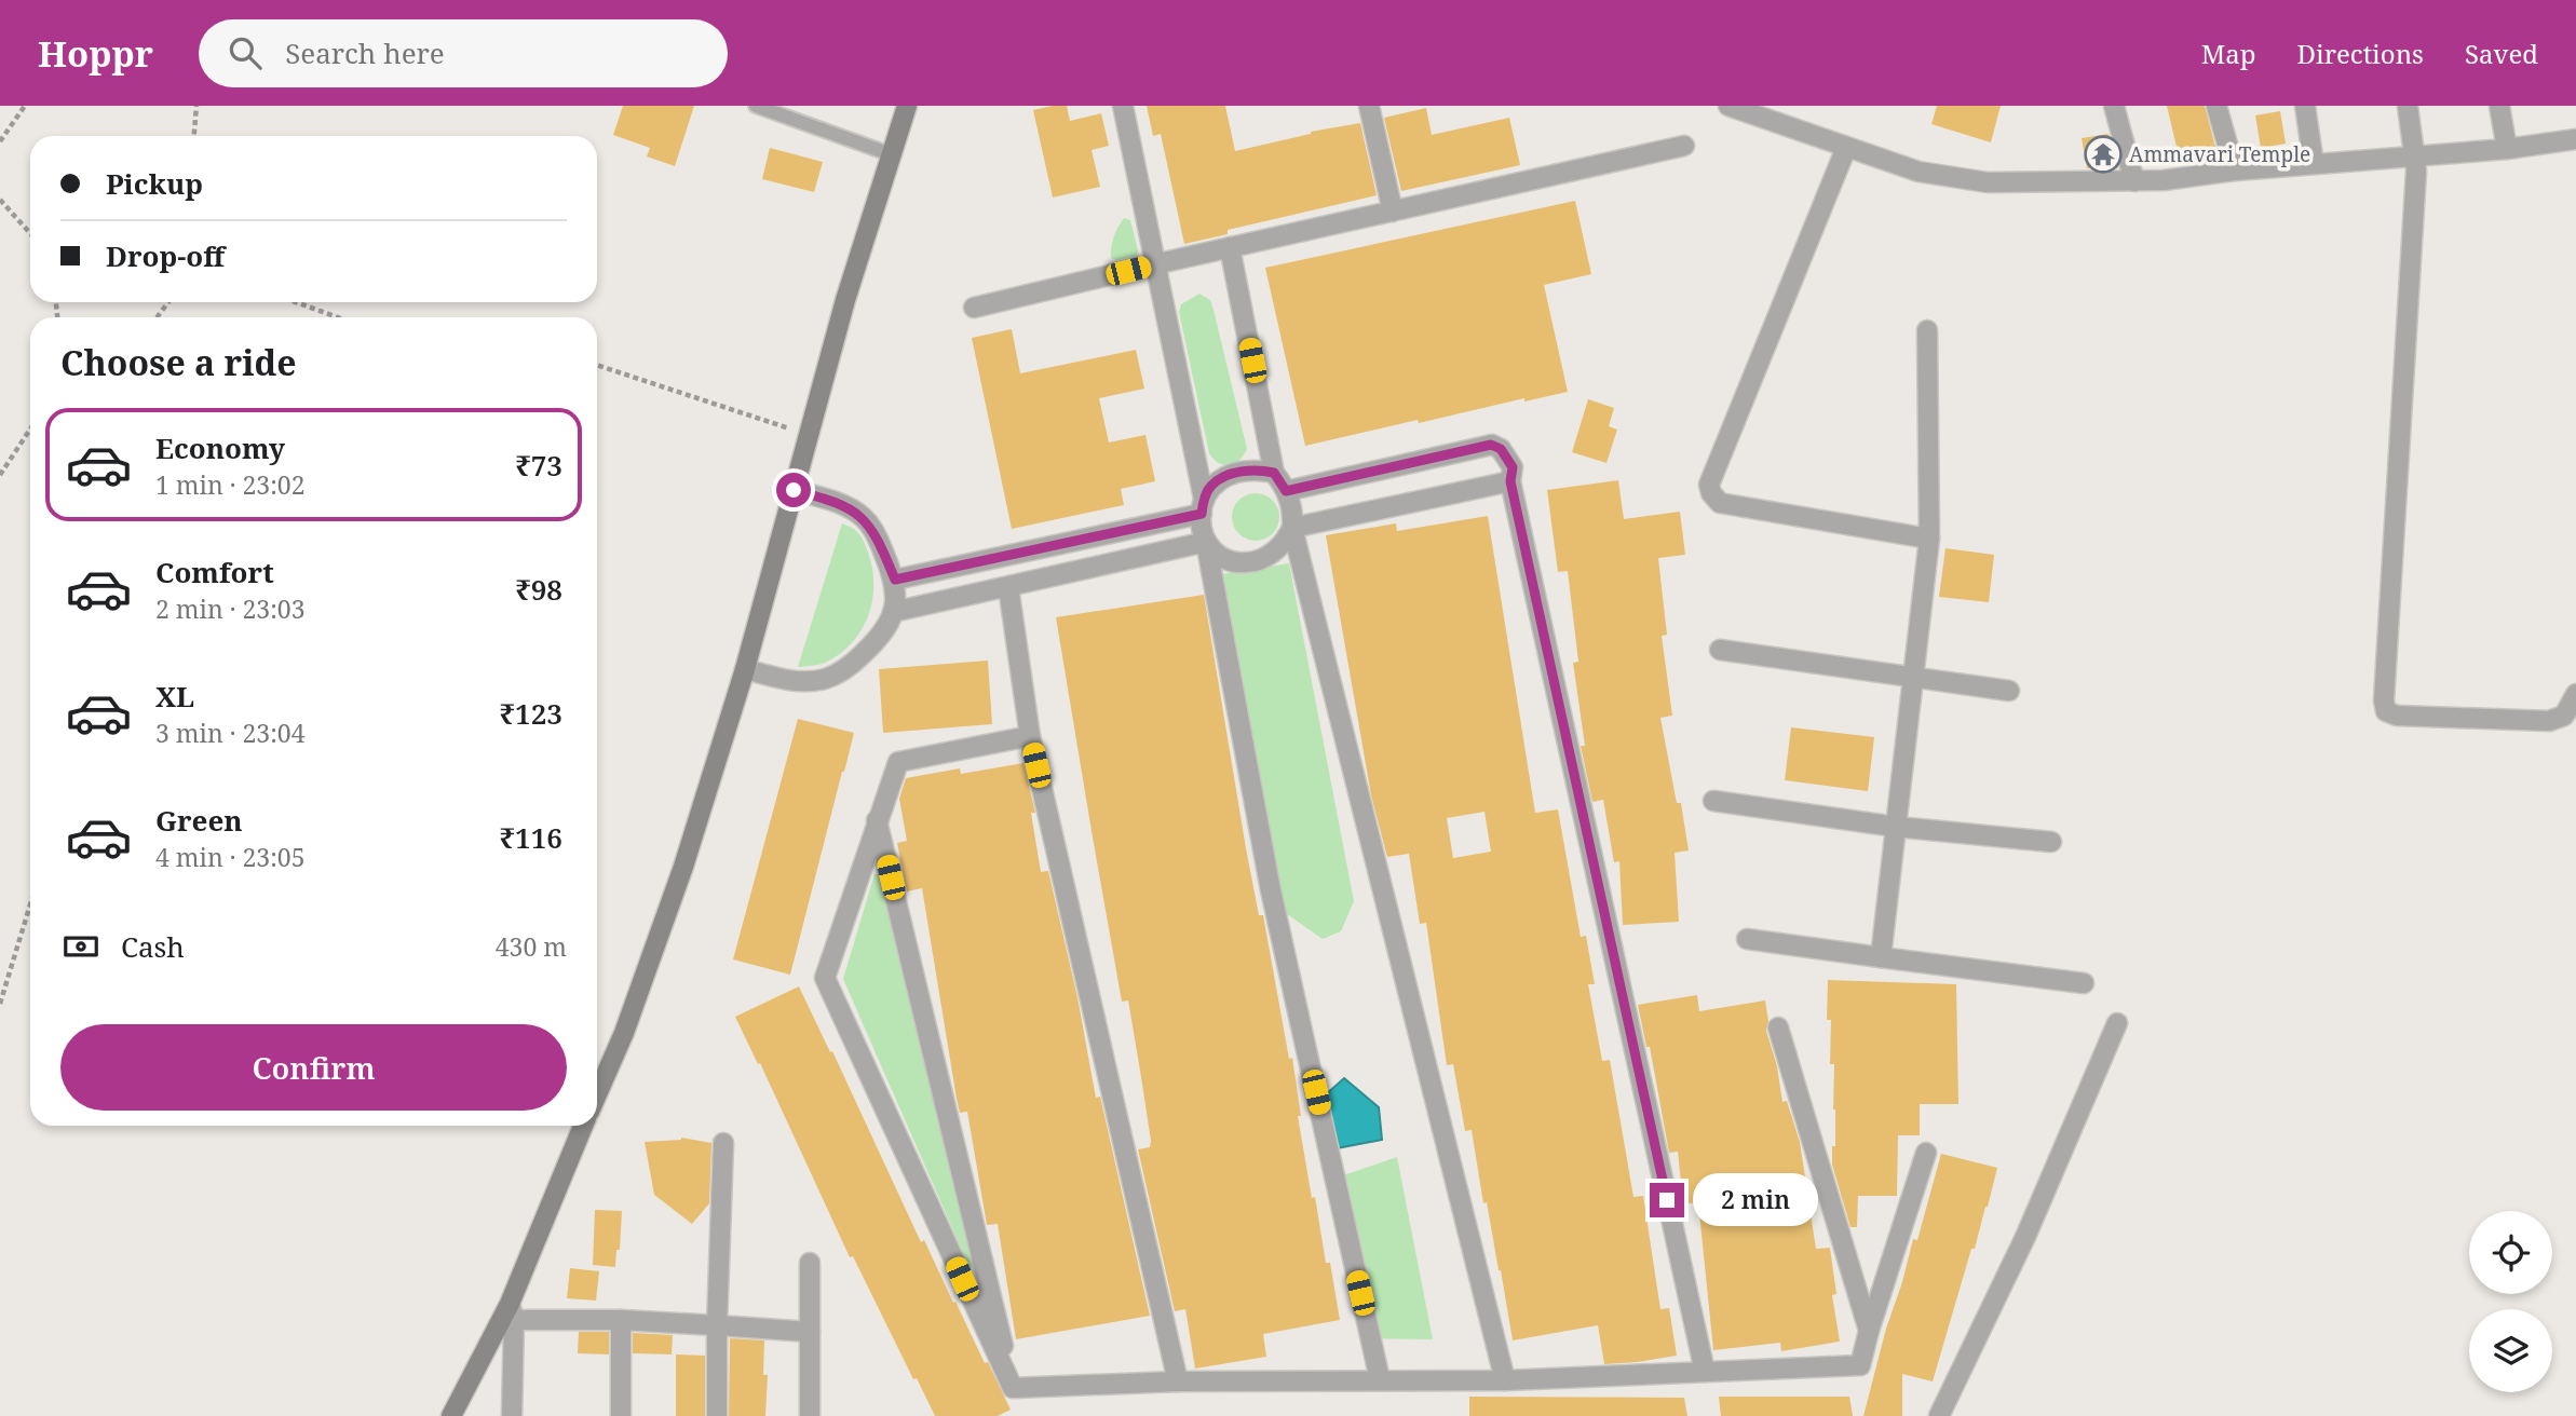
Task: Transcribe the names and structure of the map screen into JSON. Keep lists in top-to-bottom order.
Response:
{
  "places": {
    "temple": ["Ammavari Temple"]
  },
  "page": {
    "header": "Hoppr",
    "search": "Search here",
    "nav": ["Map", "Directions", "Saved"],
    "banner": ["Pickup", "Drop-off"],
    "heading": "Choose a ride",
    "list": [
      {
        "name": "Economy",
        "note": "1 min · 23:02",
        "value": "₹73"
      },
      {
        "name": "Comfort",
        "note": "2 min · 23:03",
        "value": "₹98"
      },
      {
        "name": "XL",
        "note": "3 min · 23:04",
        "value": "₹123"
      },
      {
        "name": "Green",
        "note": "4 min · 23:05",
        "value": "₹116"
      }
    ],
    "pay": ["Cash", "430 m"],
    "buttons": "Confirm",
    "bubble": "2 min"
  }
}
